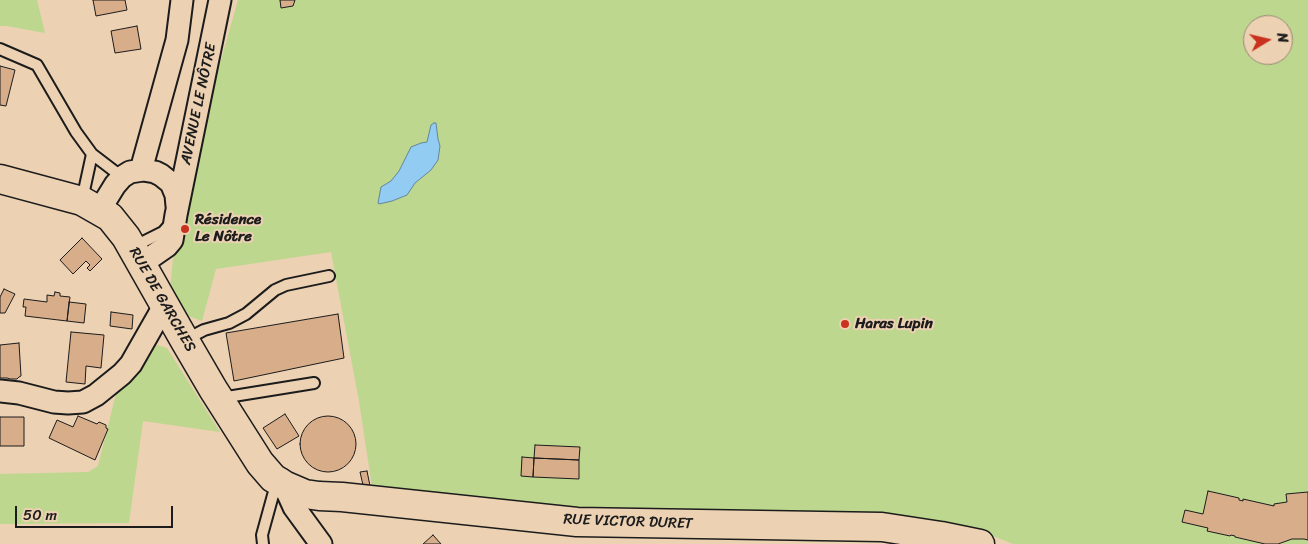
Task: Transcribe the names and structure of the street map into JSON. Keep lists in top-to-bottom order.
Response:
{
  "streets": {
    "street": ["AVENUE LE NÔTRE", "RUE DE GARCHES", "RUE VICTOR DURET"]
  },
  "crossings": [
    ["AVENUE LE NÔTRE", "RUE DE GARCHES"],
    ["RUE DE GARCHES", "RUE VICTOR DURET"]
  ],
  "places": ["Résidence Le Nôtre", "Haras Lupin"],
  "scale_bar": "50 m",
  "north": "right"
}
